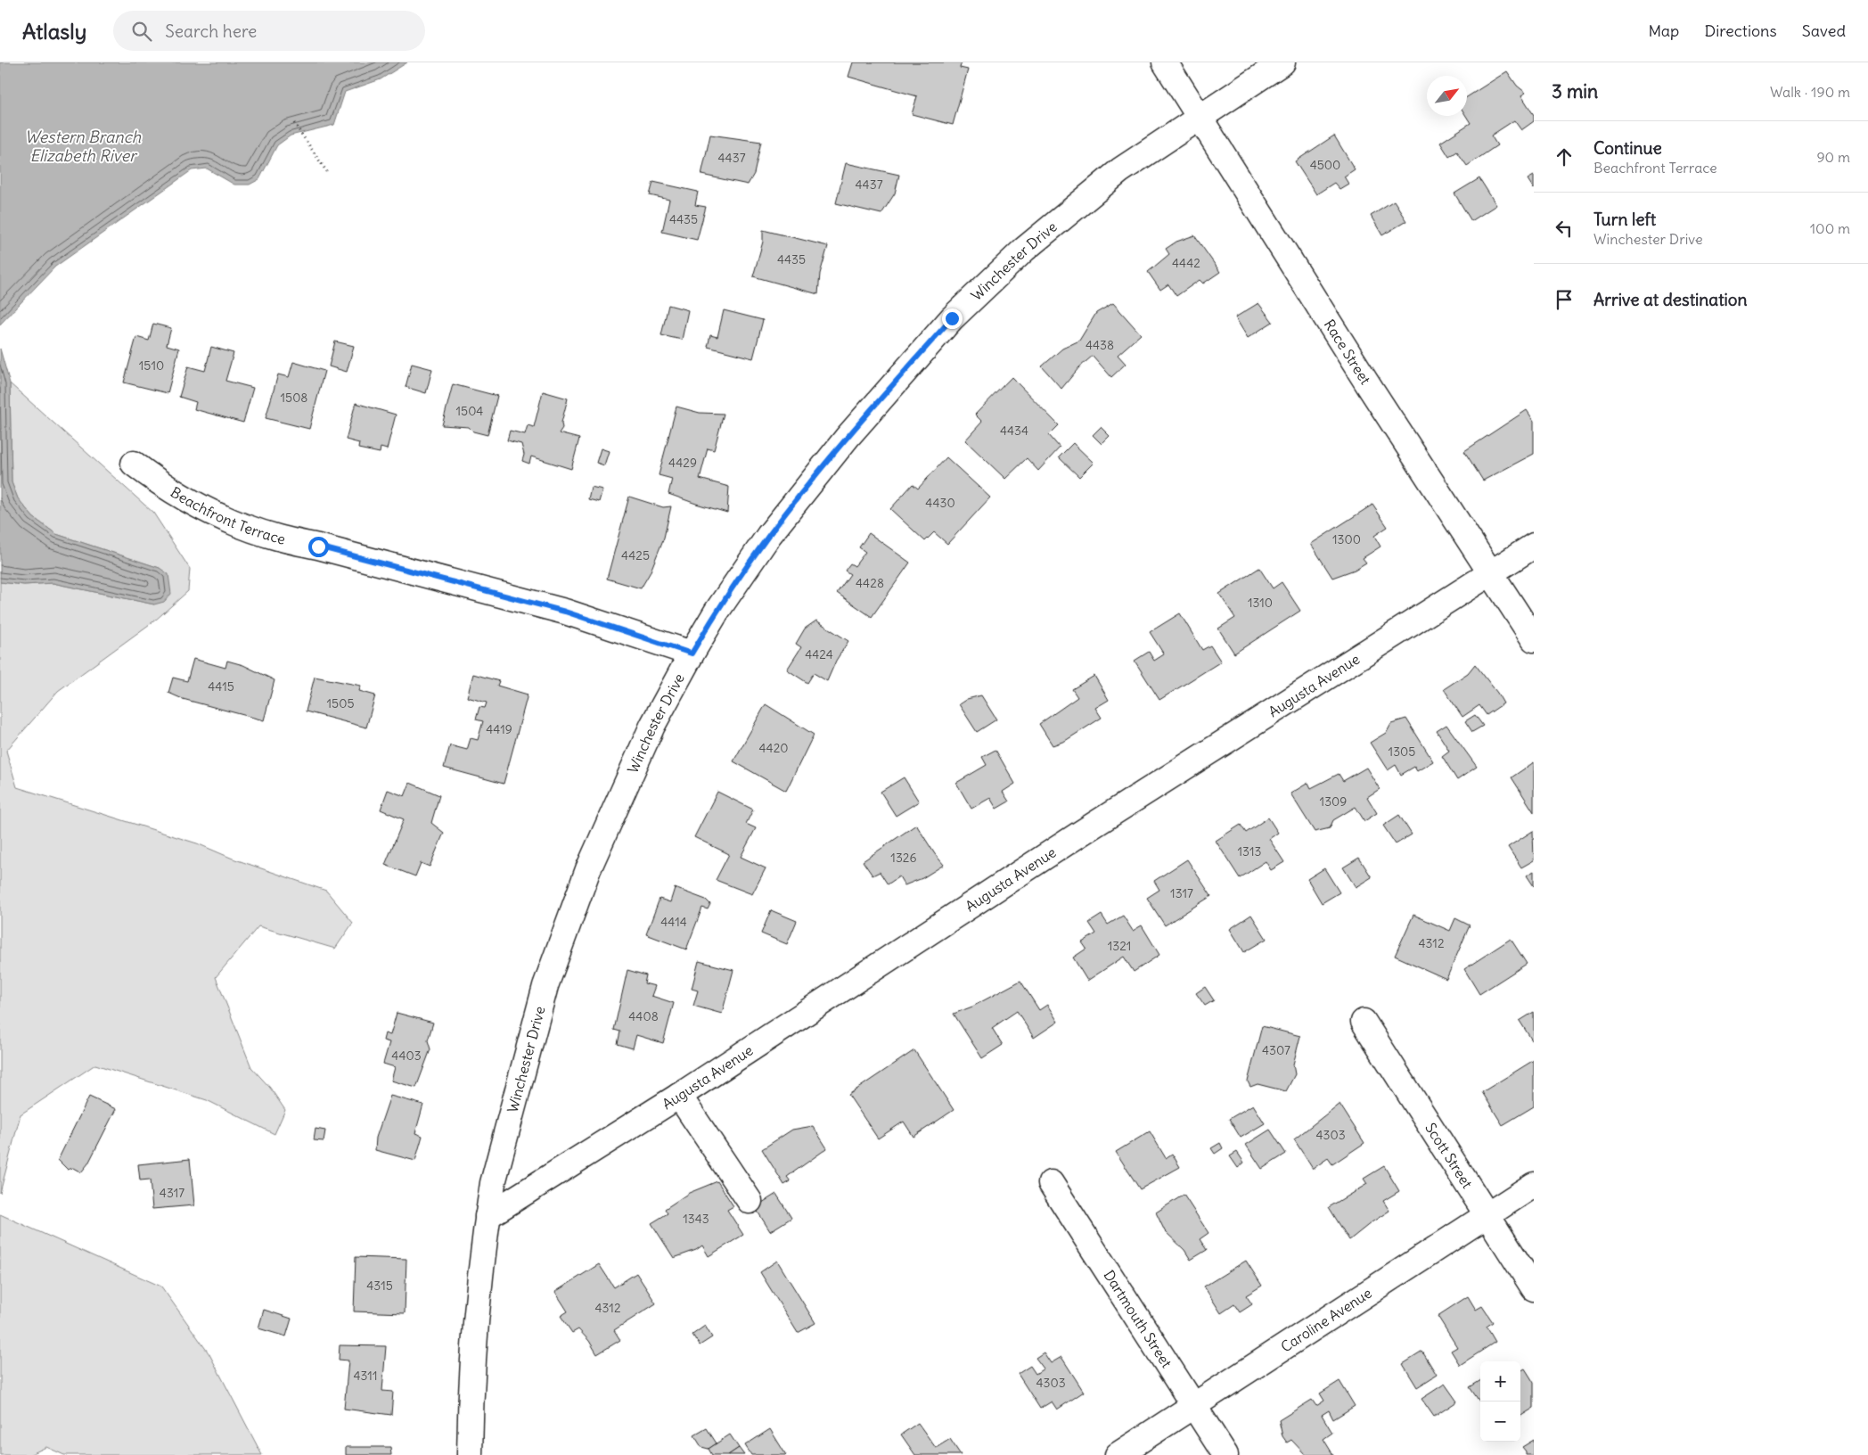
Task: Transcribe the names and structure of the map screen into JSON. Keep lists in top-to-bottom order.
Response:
{
  "streets": {
    "street": [
      "Winchester Drive",
      "Race Street",
      "Beachfront Terrace",
      "Augusta Avenue",
      "Scott Street",
      "Dartmouth Street",
      "Caroline Avenue"
    ]
  },
  "crossings": [
    ["Winchester Drive", "Race Street"],
    ["Winchester Drive", "Beachfront Terrace"],
    ["Winchester Drive", "Augusta Avenue"],
    ["Race Street", "Augusta Avenue"],
    ["Scott Street", "Caroline Avenue"],
    ["Dartmouth Street", "Caroline Avenue"]
  ],
  "water": ["Western Branch Elizabeth River"],
  "house_numbers": [
    "4437",
    "4500",
    "4437",
    "4435",
    "4435",
    "4442",
    "4438",
    "1510",
    "1508",
    "1504",
    "4434",
    "4429",
    "4430",
    "1300",
    "4425",
    "4428",
    "1310",
    "4424",
    "4415",
    "1505",
    "4419",
    "4420",
    "1305",
    "1309",
    "1313",
    "1326",
    "1317",
    "4414",
    "4312",
    "1321",
    "4408",
    "4307",
    "4403",
    "4303",
    "4317",
    "1343",
    "4315",
    "4312",
    "4311",
    "4303"
  ],
  "north": "top right",
  "page": {
    "header": "Atlasly",
    "search": "Search here",
    "nav": ["Map", "Directions", "Saved"],
    "heading": ["3 min", "Walk · 190 m"],
    "list": [
      ["Continue", "Beachfront Terrace", "90 m"],
      ["Turn left", "Winchester Drive", "100 m"],
      "Arrive at destination"
    ],
    "map_buttons": ["+", "−"]
  }
}
